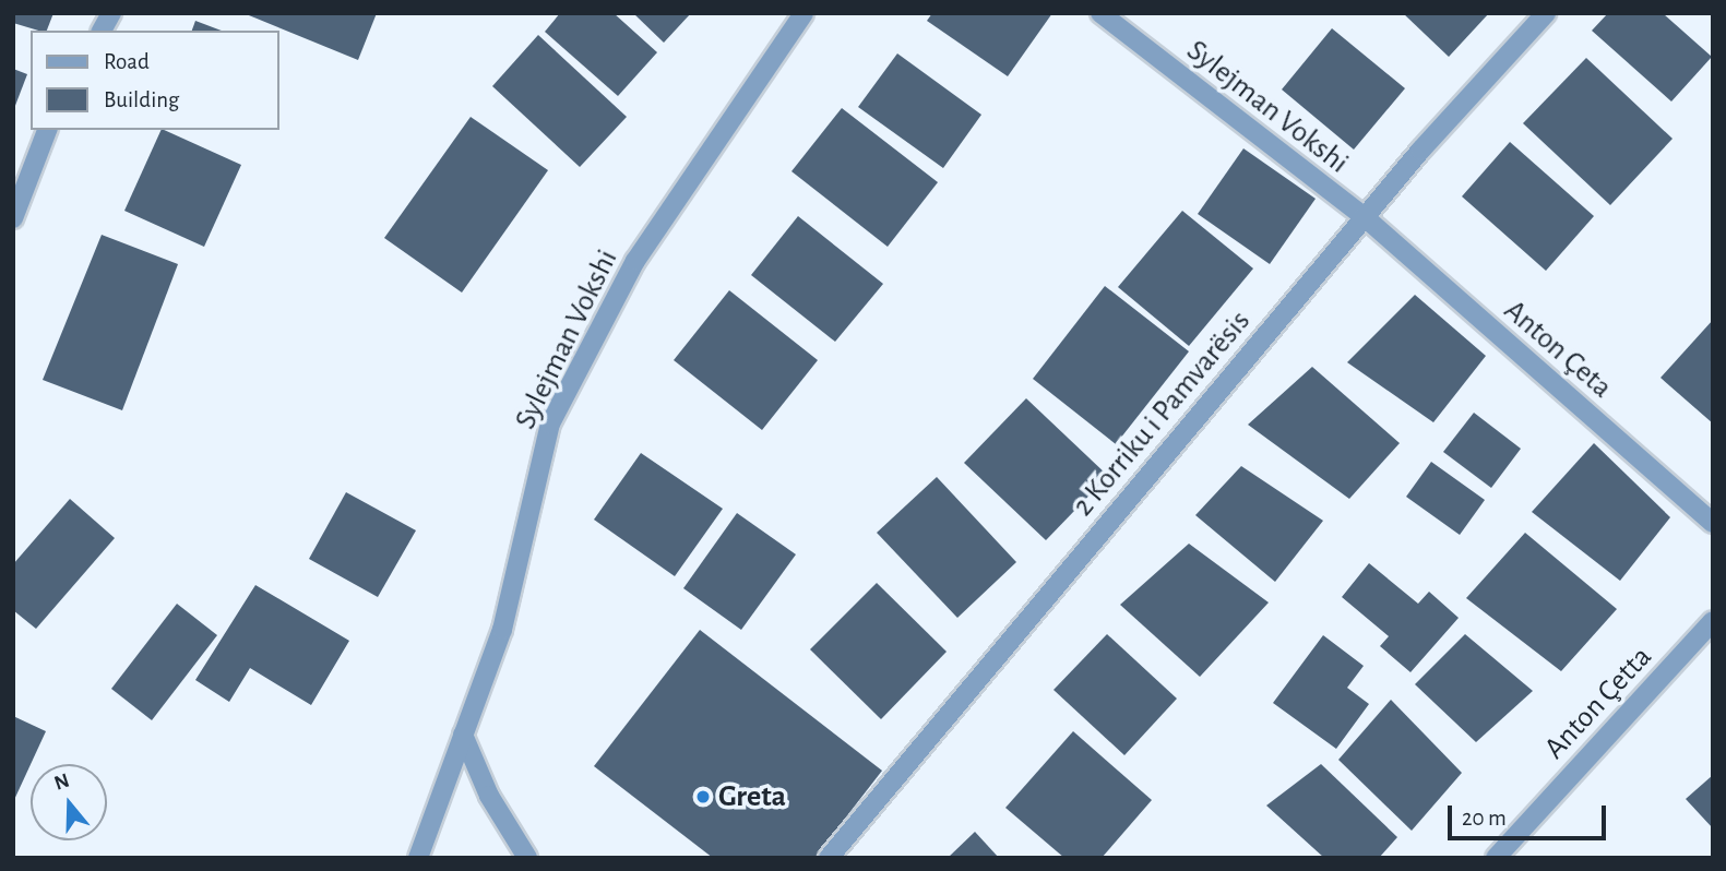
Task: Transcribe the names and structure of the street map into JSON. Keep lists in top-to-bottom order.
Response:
{
  "streets": {
    "street": [
      "Sylejman Vokshi",
      "Anton Çeta",
      "2 Korriku i Pamvarësis",
      "Anton Çetta"
    ]
  },
  "crossings": [
    ["Sylejman Vokshi", "Anton Çeta"],
    ["Sylejman Vokshi", "2 Korriku i Pamvarësis"],
    ["Anton Çeta", "2 Korriku i Pamvarësis"]
  ],
  "places": ["Greta"],
  "legend": ["Road", "Building"],
  "scale_bar": "20 m",
  "north": "top"
}
